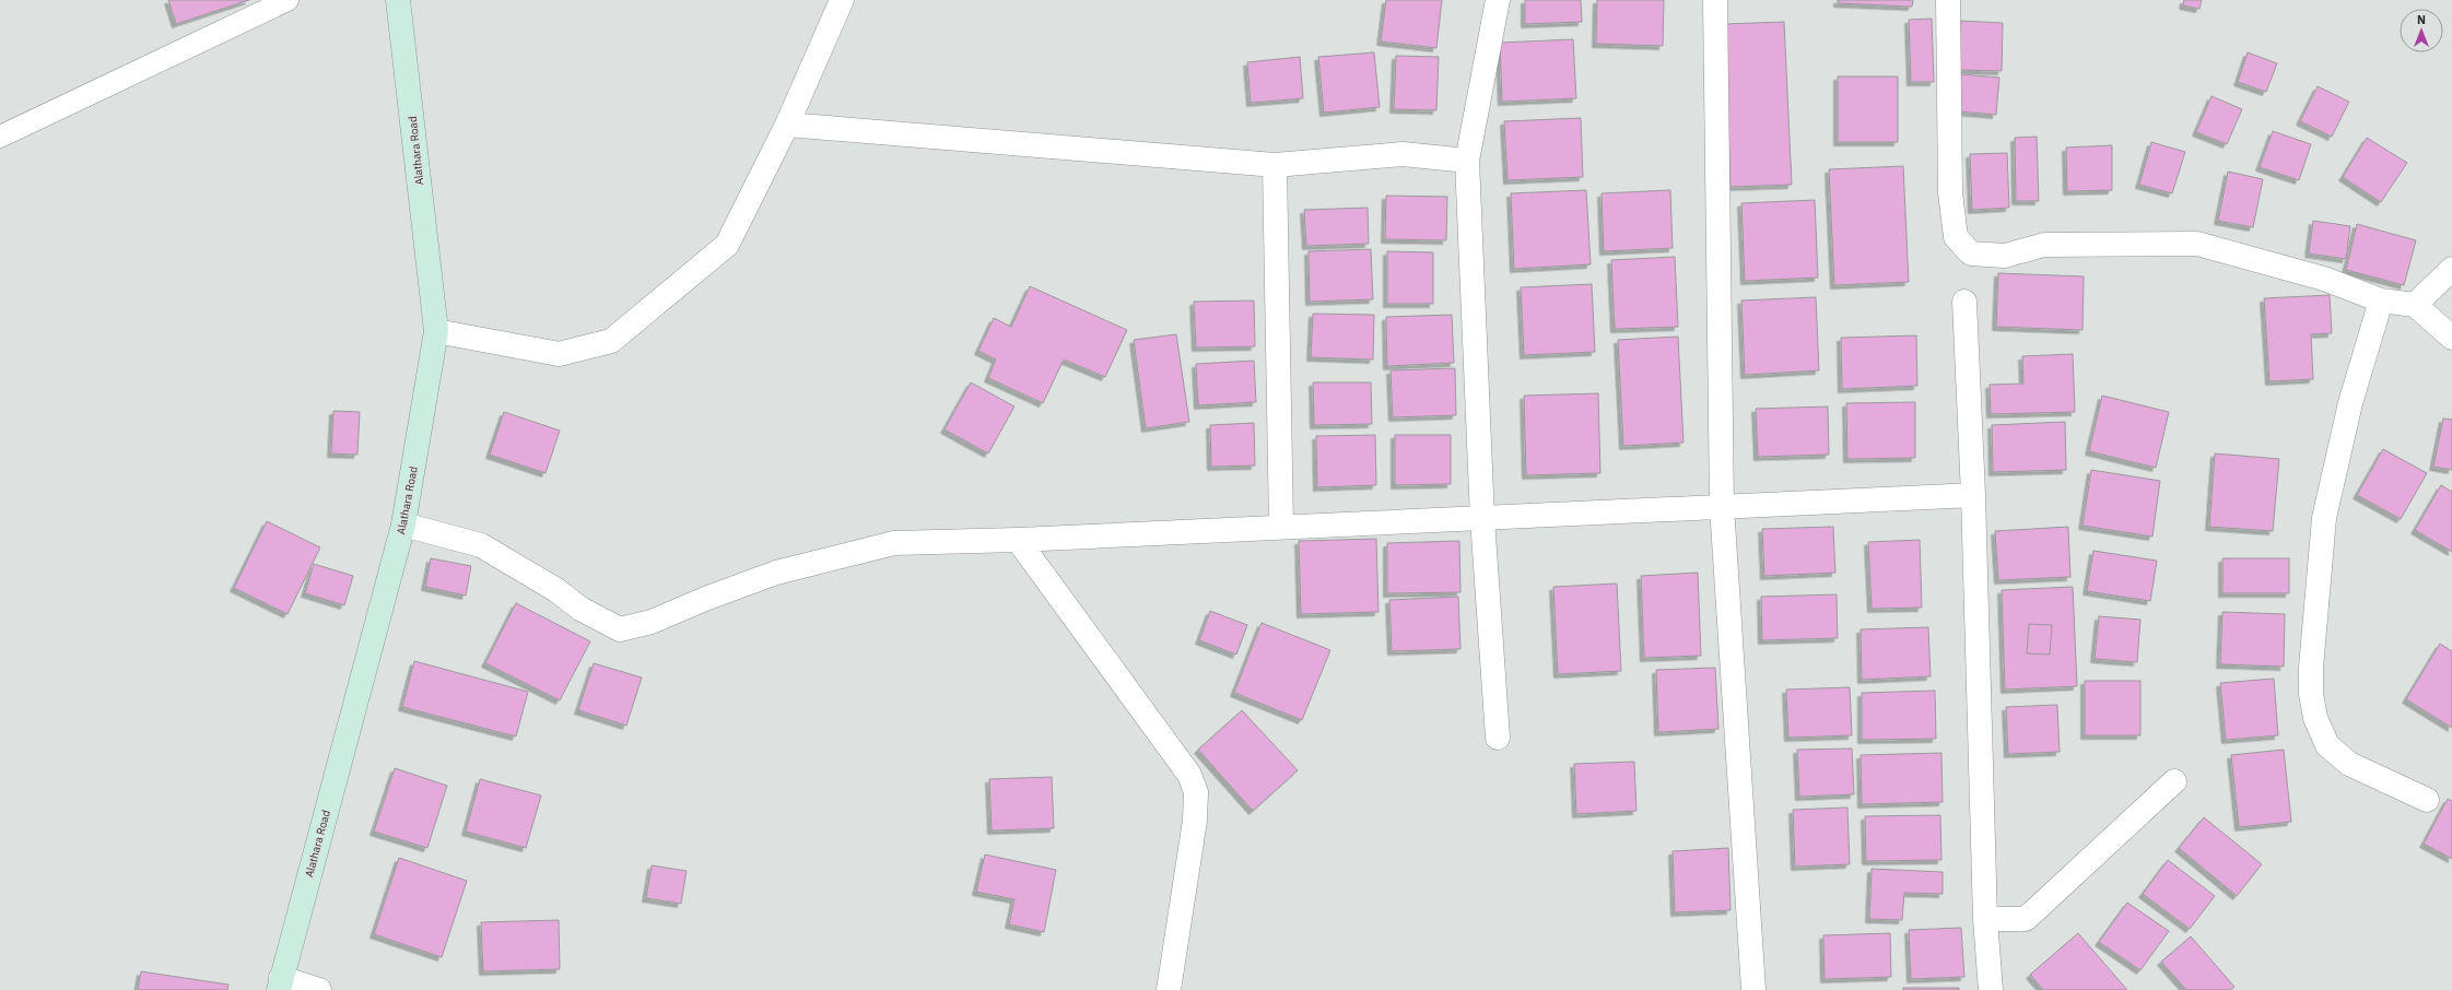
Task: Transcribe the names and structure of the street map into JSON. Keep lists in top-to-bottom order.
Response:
{
  "streets": {
    "street": ["Alathara Road"]
  },
  "north": "top"
}
